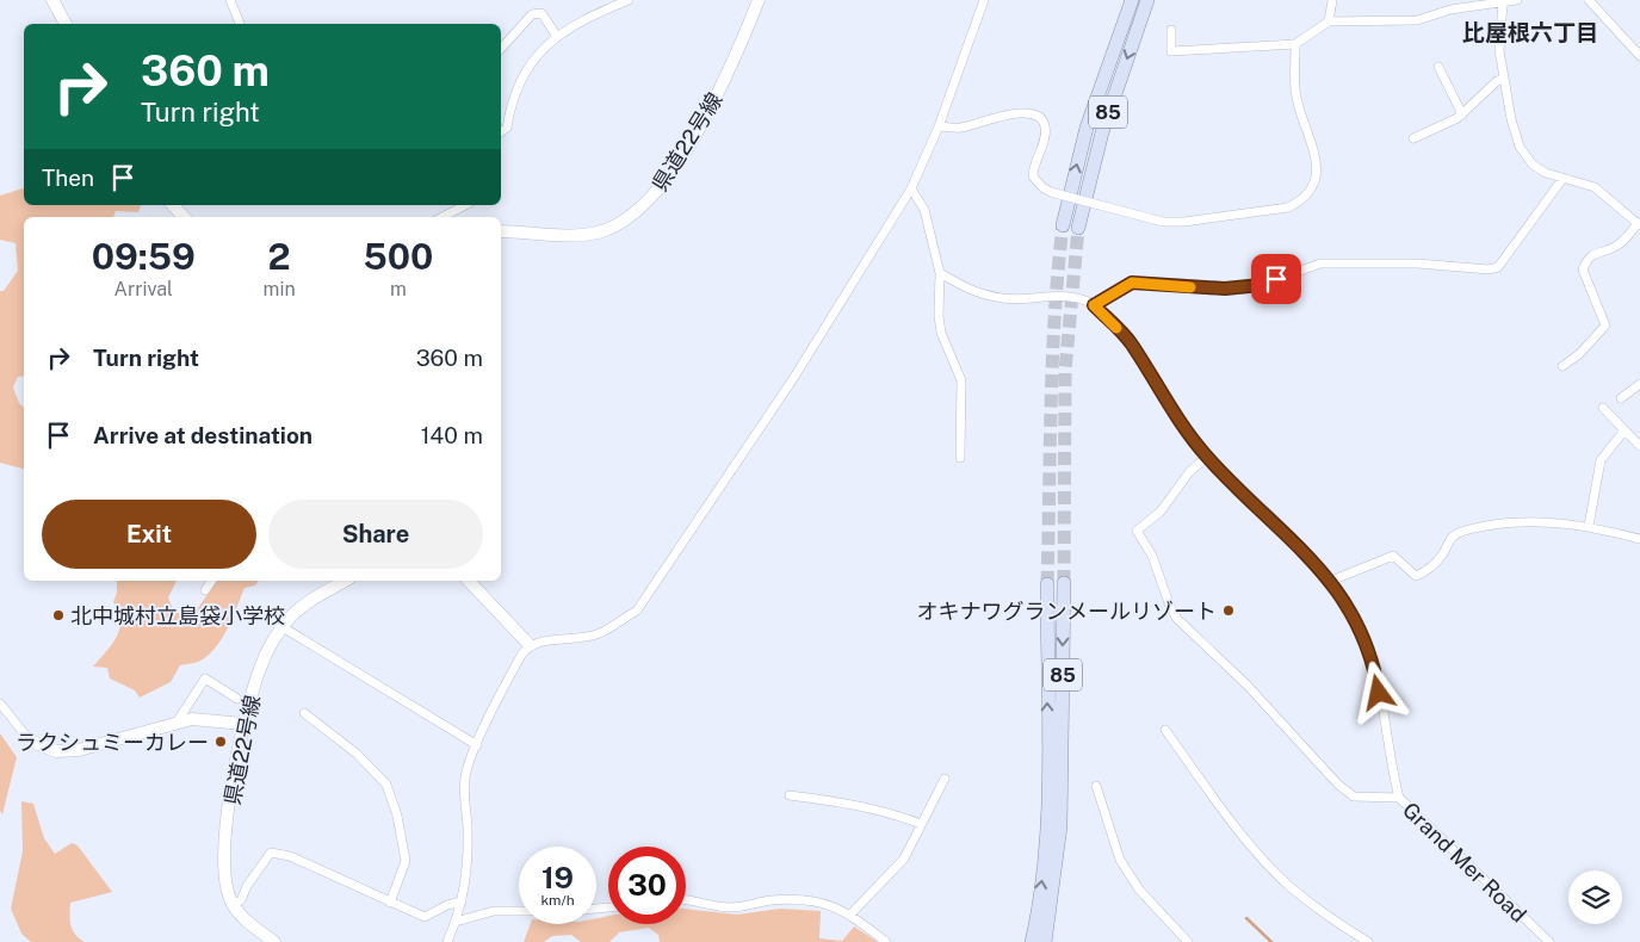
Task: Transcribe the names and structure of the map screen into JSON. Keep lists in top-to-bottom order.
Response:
{
  "streets": {
    "main road": ["85", "県道22号線"],
    "street": ["Grand Mer Road"]
  },
  "districts": ["比屋根六丁目"],
  "places": ["オキナワグランメールリゾート", "北中城村立島袋小学校", "ラクシュミーカレー"],
  "page": {
    "turn": ["360 m", "Turn right"],
    "then": "Then",
    "eta": [
      "09:59",
      "Arrival",
      "2",
      "min",
      "500",
      "m"
    ],
    "list": [
      {
        "name": "Turn right",
        "value": "360 m"
      },
      {
        "name": "Arrive at destination",
        "value": "140 m"
      }
    ],
    "buttons": ["Exit", "Share"],
    "speed": "19 km/h",
    "limit": "30"
  }
}
